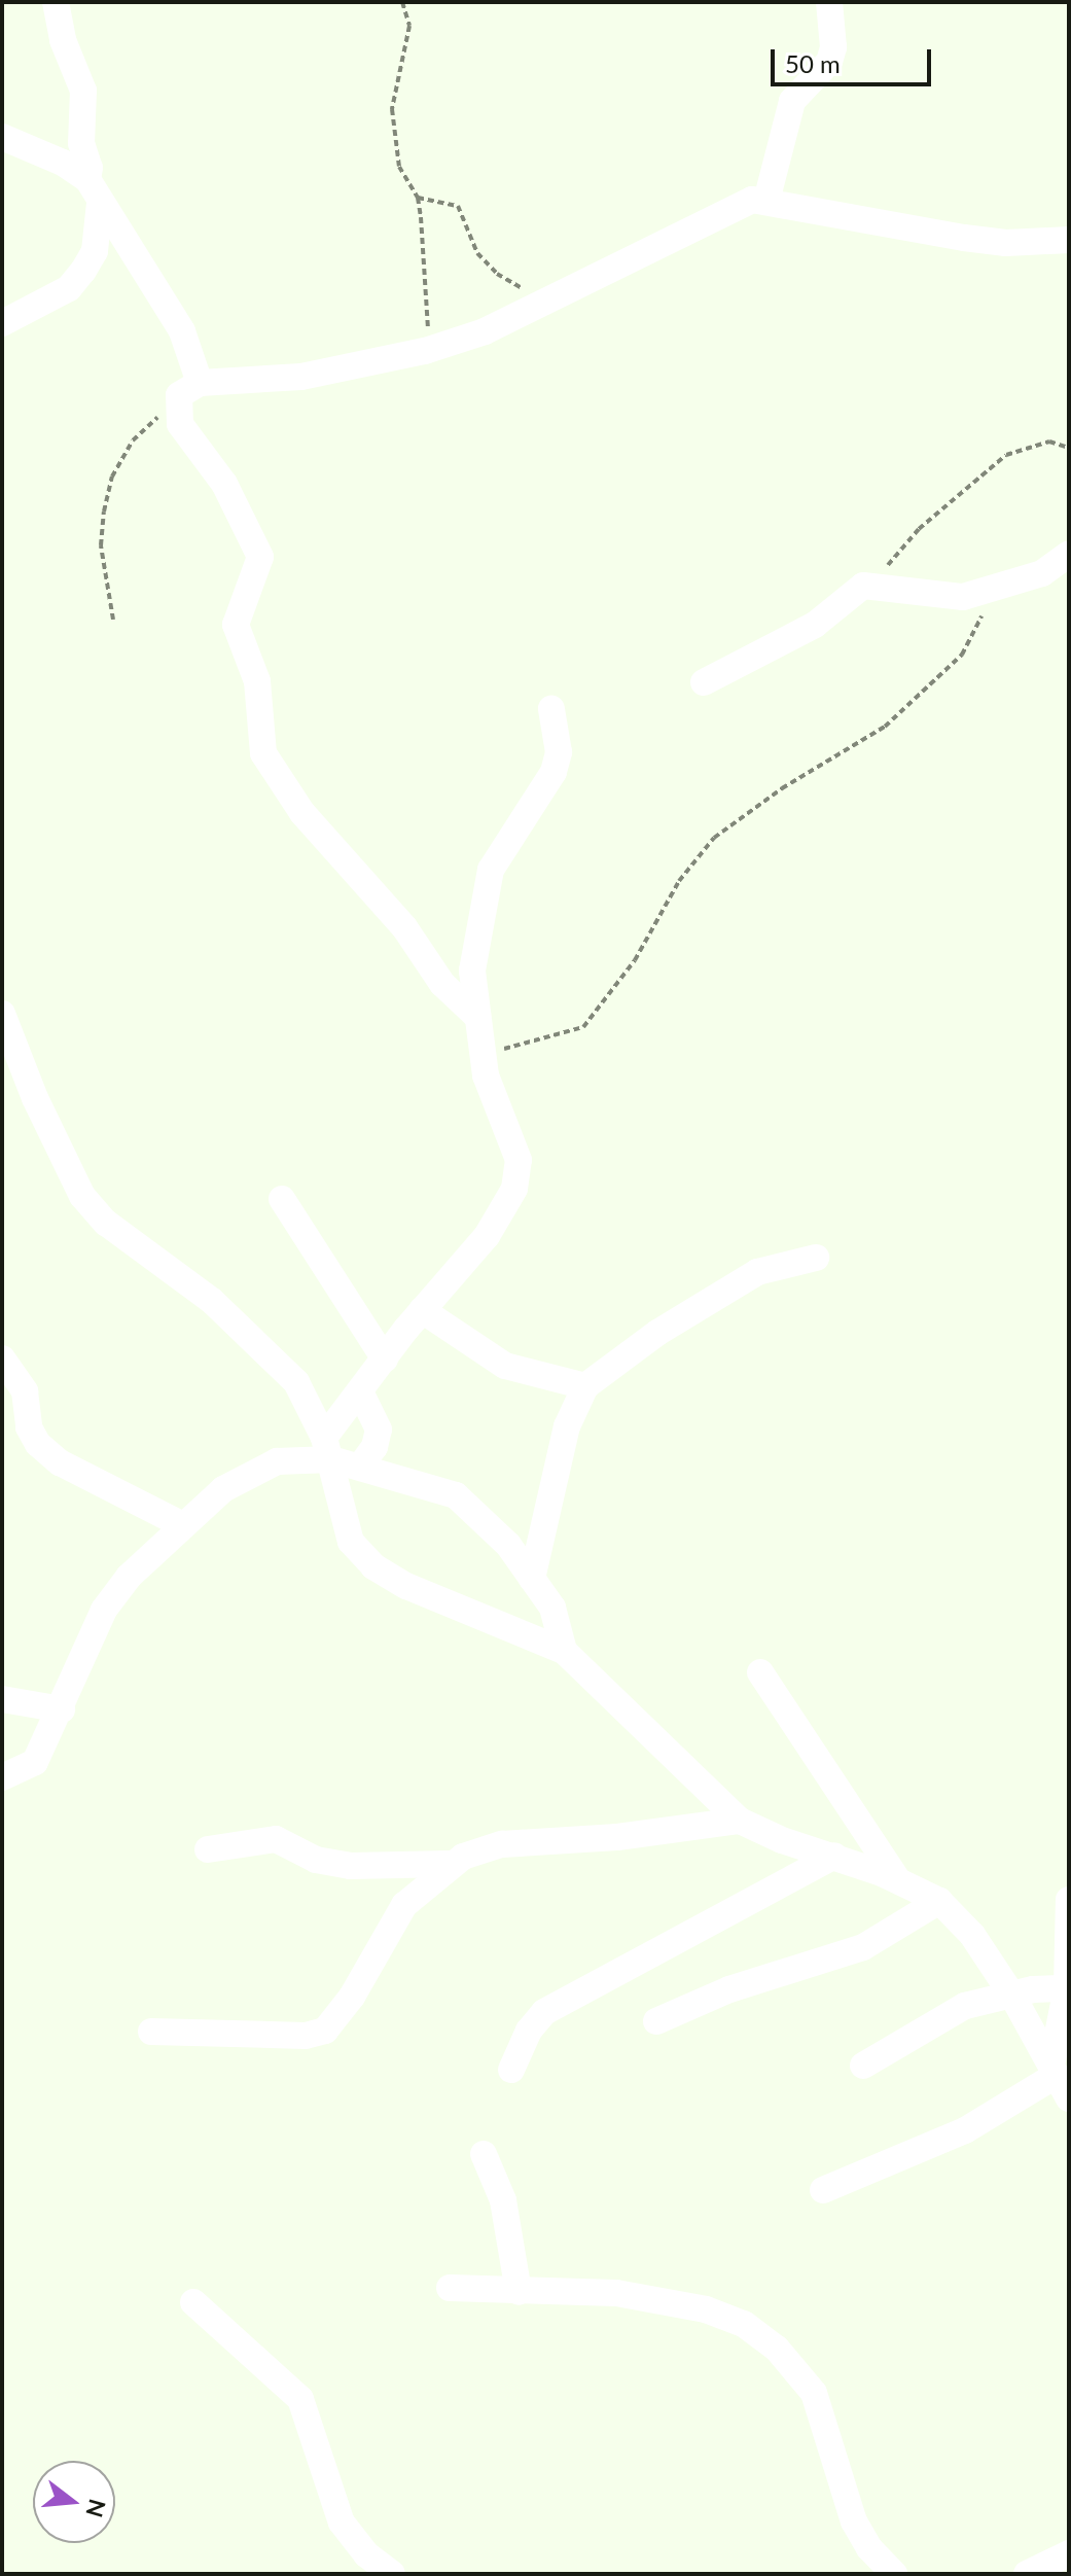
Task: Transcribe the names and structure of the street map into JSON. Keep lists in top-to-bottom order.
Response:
{
  "scale_bar": "50 m",
  "north": "right"
}
